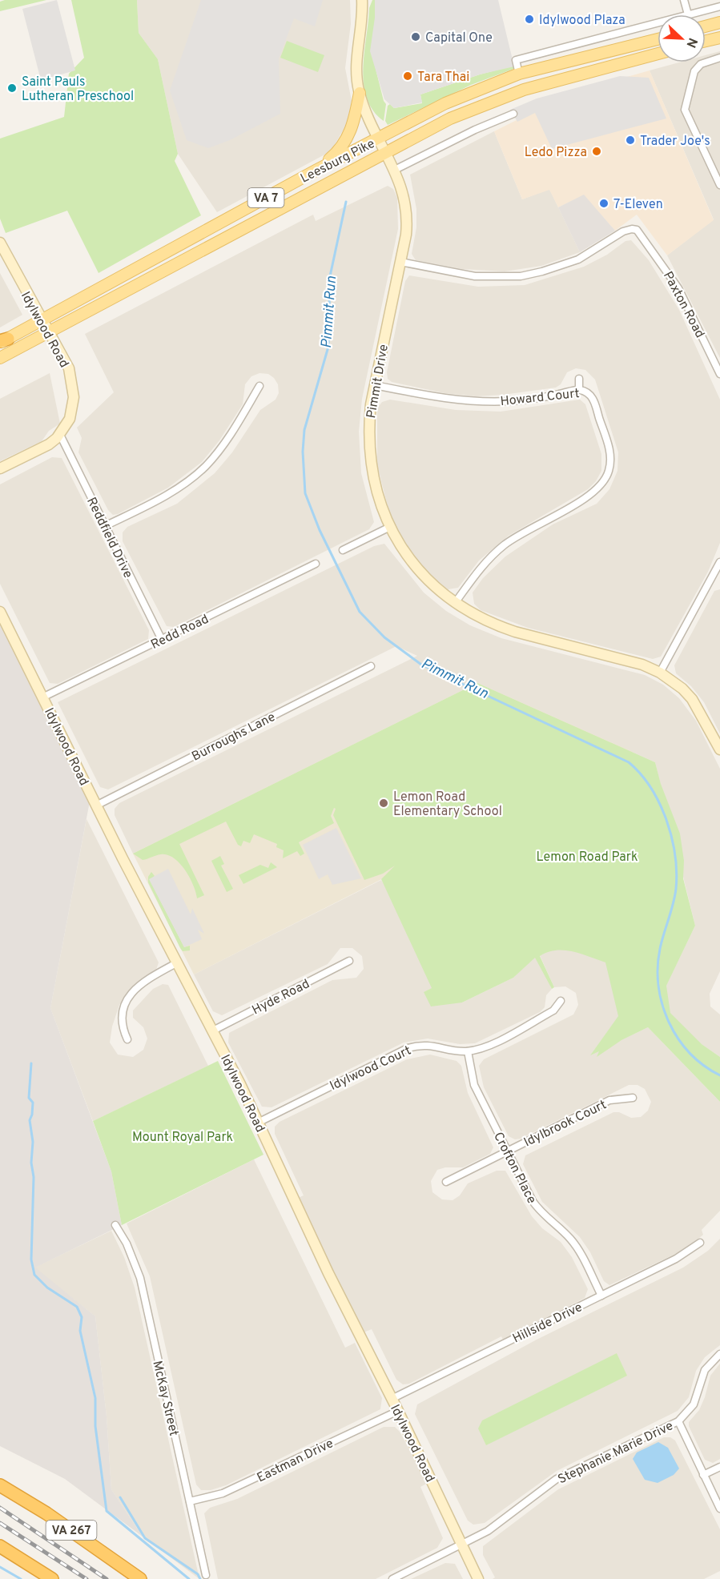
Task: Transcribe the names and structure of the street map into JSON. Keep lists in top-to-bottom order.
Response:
{
  "streets": {
    "highway": ["VA 267"],
    "main road": [
      "Leesburg Pike",
      "VA 7",
      "Idylwood Road",
      "Pimmit Drive"
    ],
    "street": [
      "Paxton Road",
      "Howard Court",
      "Reddfield Drive",
      "Redd Road",
      "Burroughs Lane",
      "Hyde Road",
      "Idylwood Court",
      "Idylbrook Court",
      "Crofton Place",
      "Hillside Drive",
      "McKay Street",
      "Stephanie Marie Drive",
      "Eastman Drive"
    ]
  },
  "crossings": [
    ["Leesburg Pike", "Idylwood Road"],
    ["Leesburg Pike", "Pimmit Drive"],
    ["Paxton Road", "Pimmit Drive"],
    ["Idylwood Road", "Reddfield Drive"],
    ["Idylwood Road", "Redd Road"],
    ["Idylwood Road", "Burroughs Lane"],
    ["Idylwood Road", "Hyde Road"],
    ["Idylwood Road", "Idylwood Court"],
    ["Idylwood Road", "Hillside Drive"],
    ["Idylwood Road", "Stephanie Marie Drive"],
    ["Idylwood Road", "Eastman Drive"],
    ["Pimmit Drive", "Howard Court"],
    ["Reddfield Drive", "Redd Road"],
    ["Idylwood Court", "Crofton Place"],
    ["Idylbrook Court", "Crofton Place"],
    ["Crofton Place", "Hillside Drive"],
    ["McKay Street", "Eastman Drive"]
  ],
  "water": ["Pimmit Run"],
  "parks": ["Lemon Road Park", "Mount Royal Park"],
  "places": [
    "Idylwood Plaza",
    "Capital One",
    "Tara Thai",
    "Saint Pauls Lutheran Preschool",
    "Trader Joe's",
    "Ledo Pizza",
    "7-Eleven",
    "Lemon Road Elementary School"
  ],
  "north": "bottom right"
}
